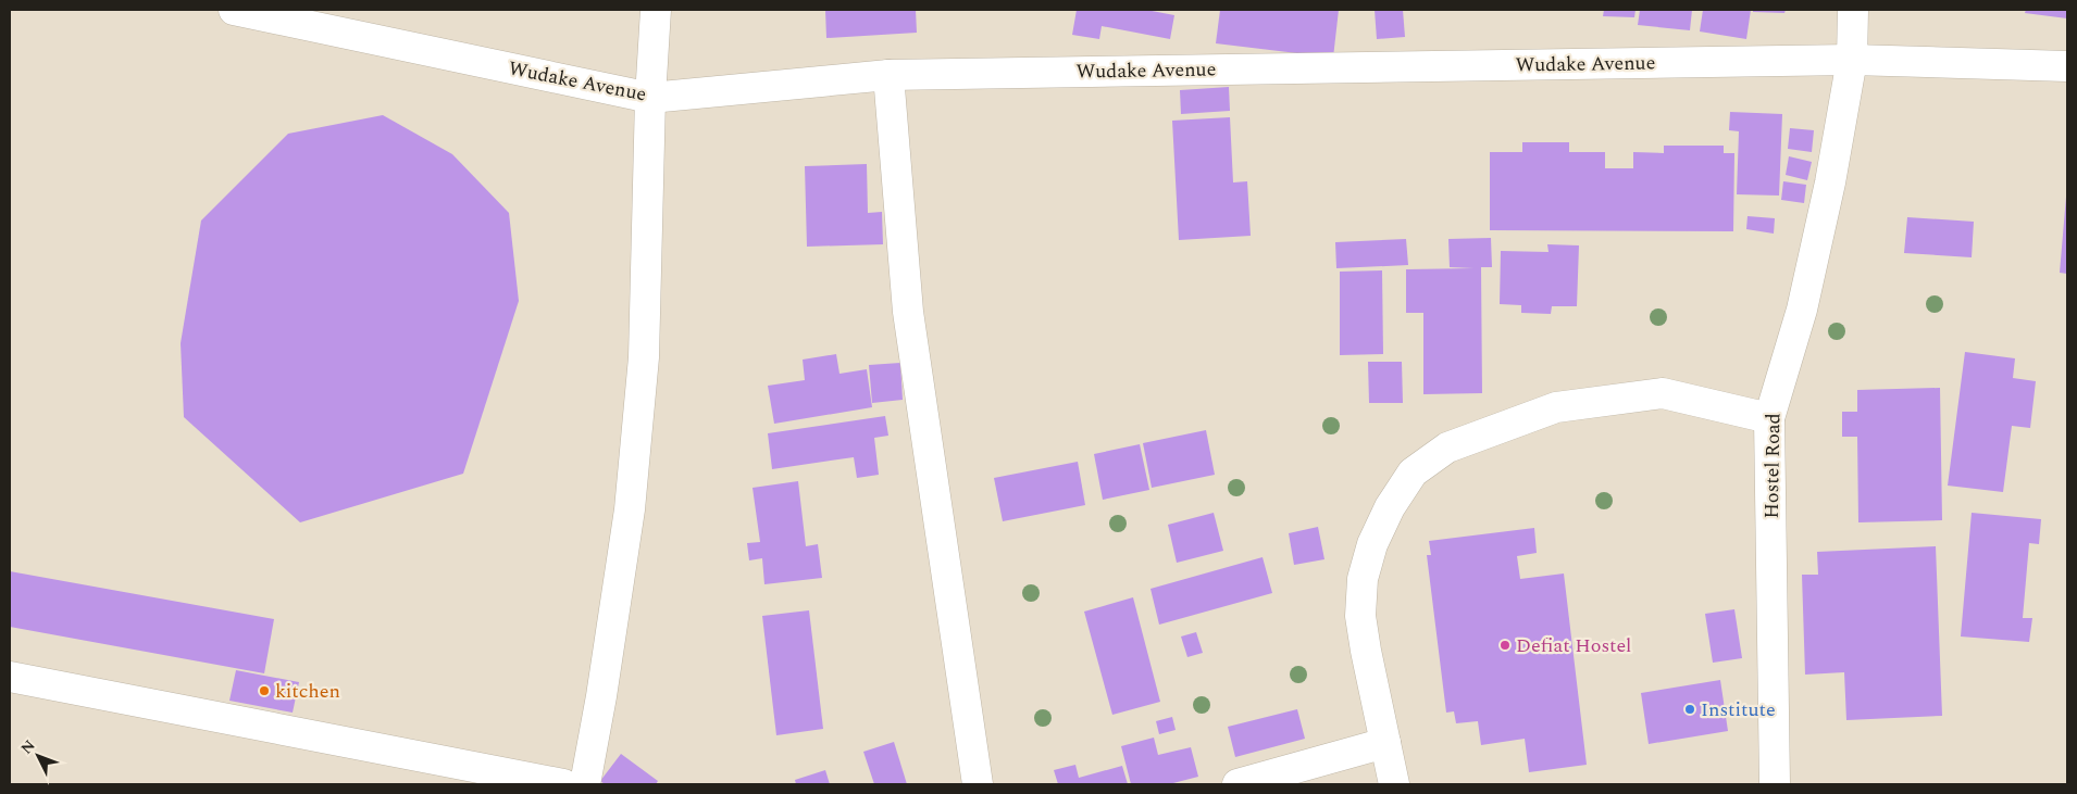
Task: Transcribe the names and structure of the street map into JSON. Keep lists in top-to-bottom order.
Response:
{
  "streets": {
    "street": ["Wudake Avenue", "Hostel Road"]
  },
  "crossings": [
    ["Wudake Avenue", "Hostel Road"]
  ],
  "places": ["Defiat Hostel", "kitchen", "Institute"],
  "north": "top left"
}
